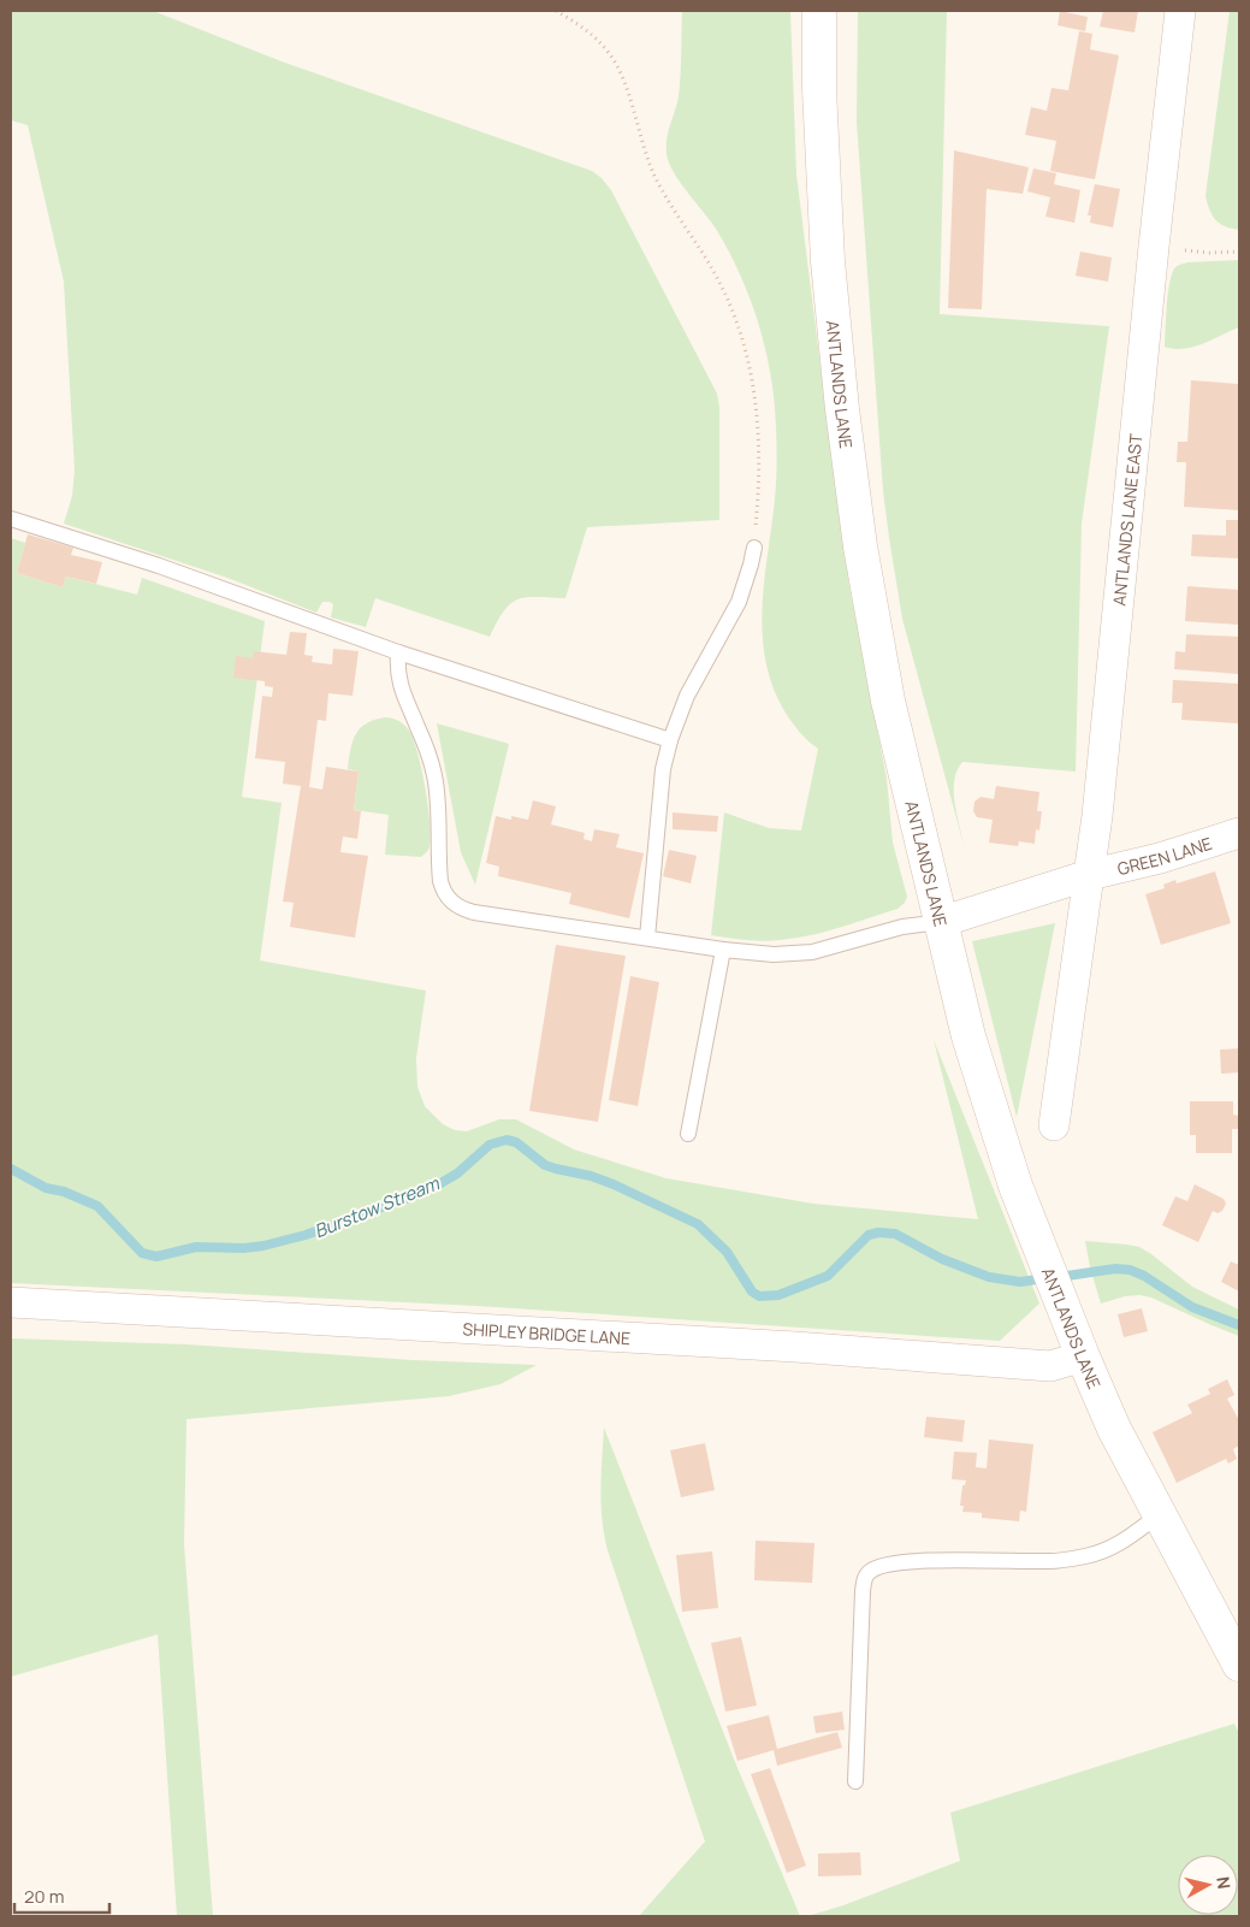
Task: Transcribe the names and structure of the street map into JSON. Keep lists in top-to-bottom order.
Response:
{
  "streets": {
    "main road": ["ANTLANDS LANE"],
    "street": ["ANTLANDS LANE EAST", "GREEN LANE", "SHIPLEY BRIDGE LANE"]
  },
  "crossings": [
    ["ANTLANDS LANE", "SHIPLEY BRIDGE LANE"],
    ["ANTLANDS LANE EAST", "GREEN LANE"]
  ],
  "water": ["Burstow Stream"],
  "scale_bar": "20 m",
  "north": "right"
}
